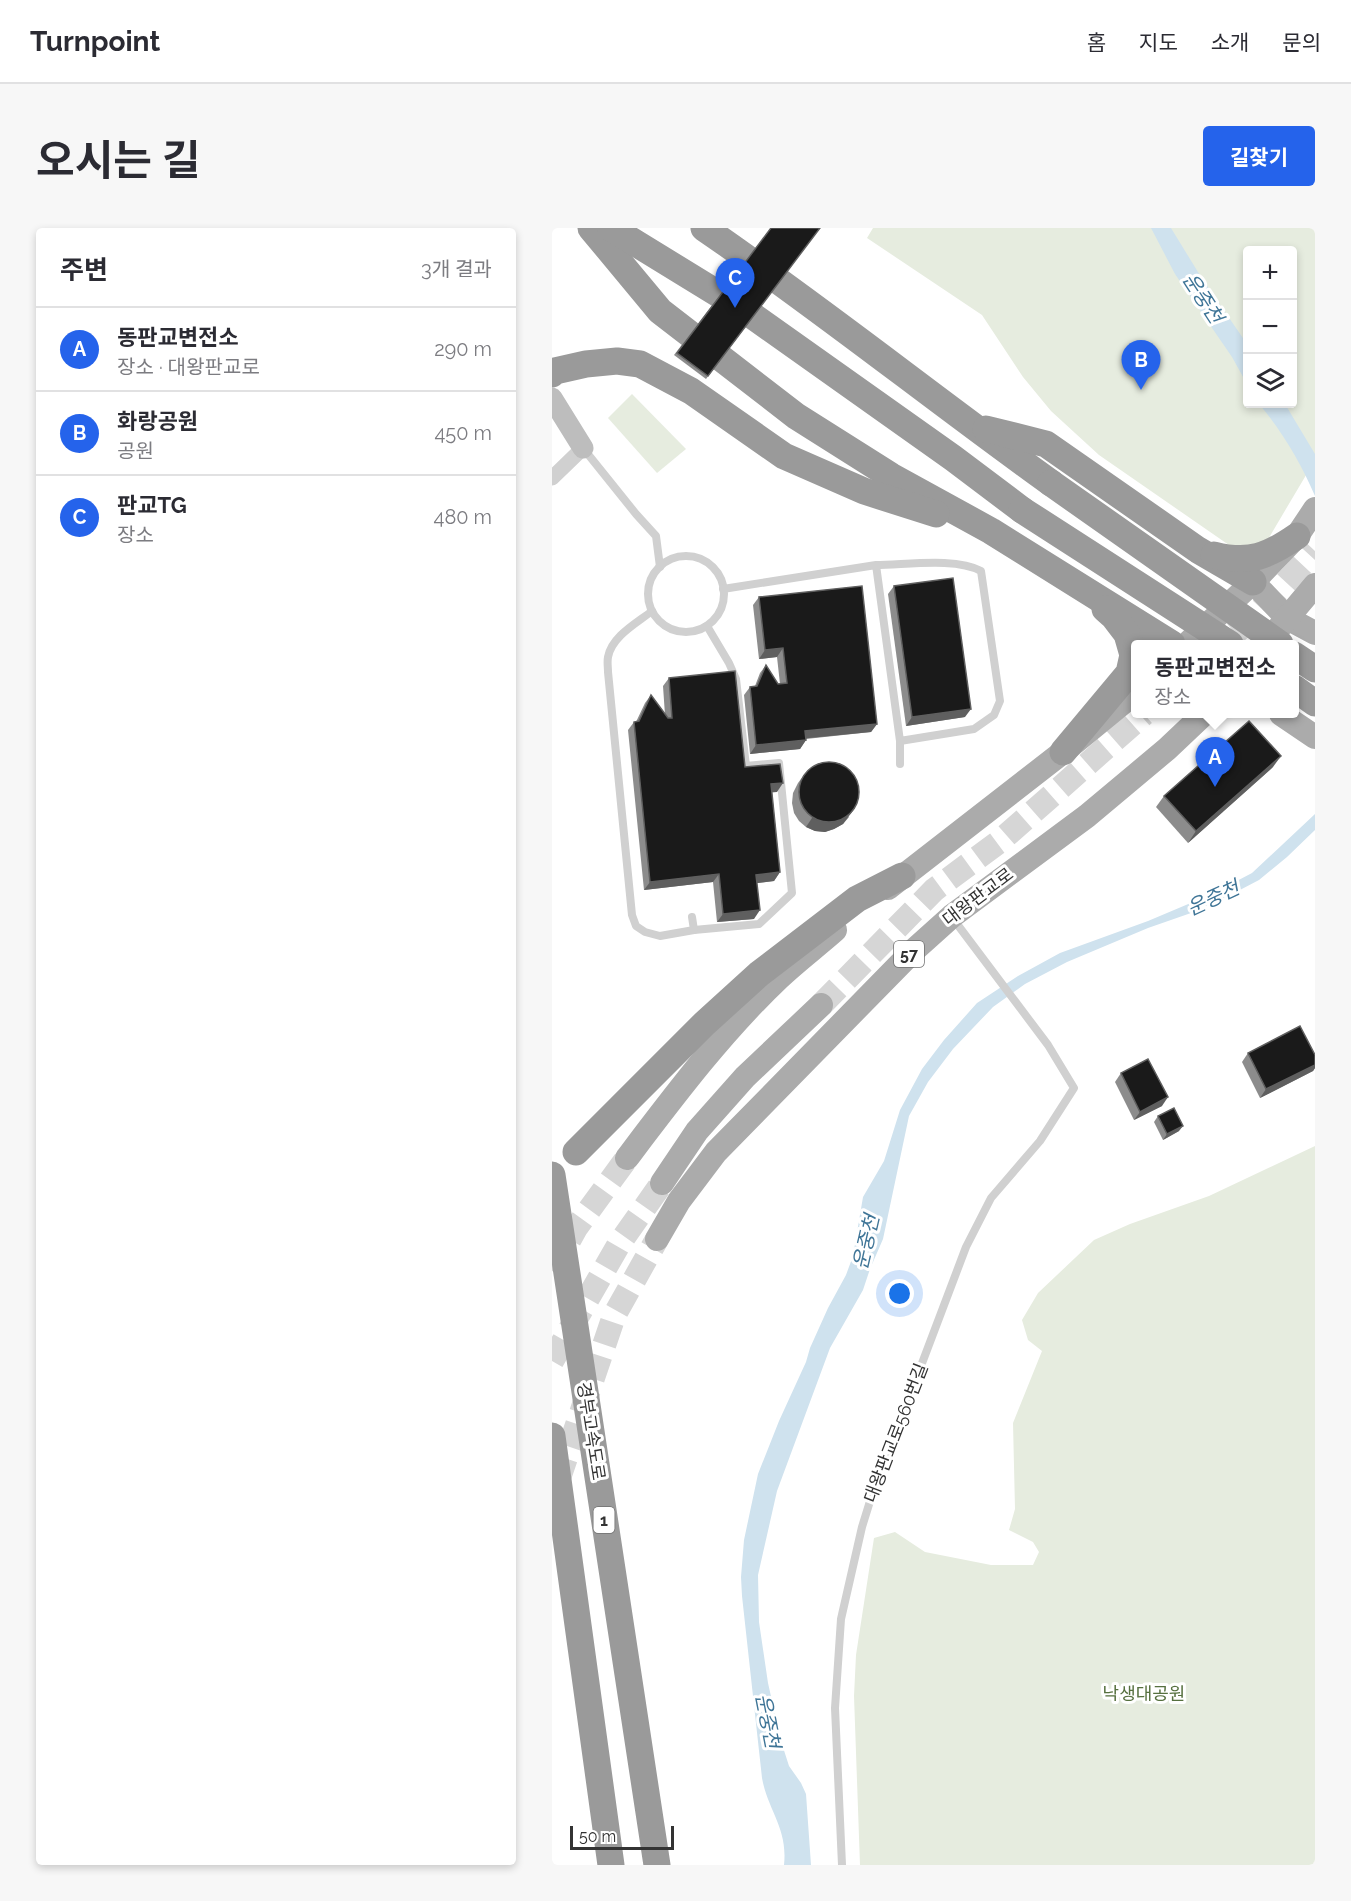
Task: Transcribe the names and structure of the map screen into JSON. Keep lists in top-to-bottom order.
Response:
{
  "streets": {
    "highway": ["경부고속도로", "1"],
    "main road": ["대왕판교로", "57"],
    "lane": ["대왕판교로560번길"]
  },
  "crossings": [
    ["대왕판교로", "대왕판교로560번길"]
  ],
  "water": ["운중천"],
  "parks": ["낙생대공원"],
  "scale_bar": "50 m",
  "page": {
    "header": "Turnpoint",
    "nav": [
      "홈",
      "지도",
      "소개",
      "문의"
    ],
    "title": "오시는 길",
    "buttons": "길찾기",
    "heading": ["주변", "3개 결과"],
    "map_buttons": ["+", "−"],
    "pins": ["C", "B", "A"],
    "list": [
      {
        "mark": "A",
        "name": "동판교변전소",
        "note": "장소 · 대왕판교로",
        "value": "290 m"
      },
      {
        "mark": "B",
        "name": "화랑공원",
        "note": "공원",
        "value": "450 m"
      },
      {
        "mark": "C",
        "name": "판교TG",
        "note": "장소",
        "value": "480 m"
      }
    ],
    "popup": ["동판교변전소", "장소"],
    "scale": "50 m"
  }
}
